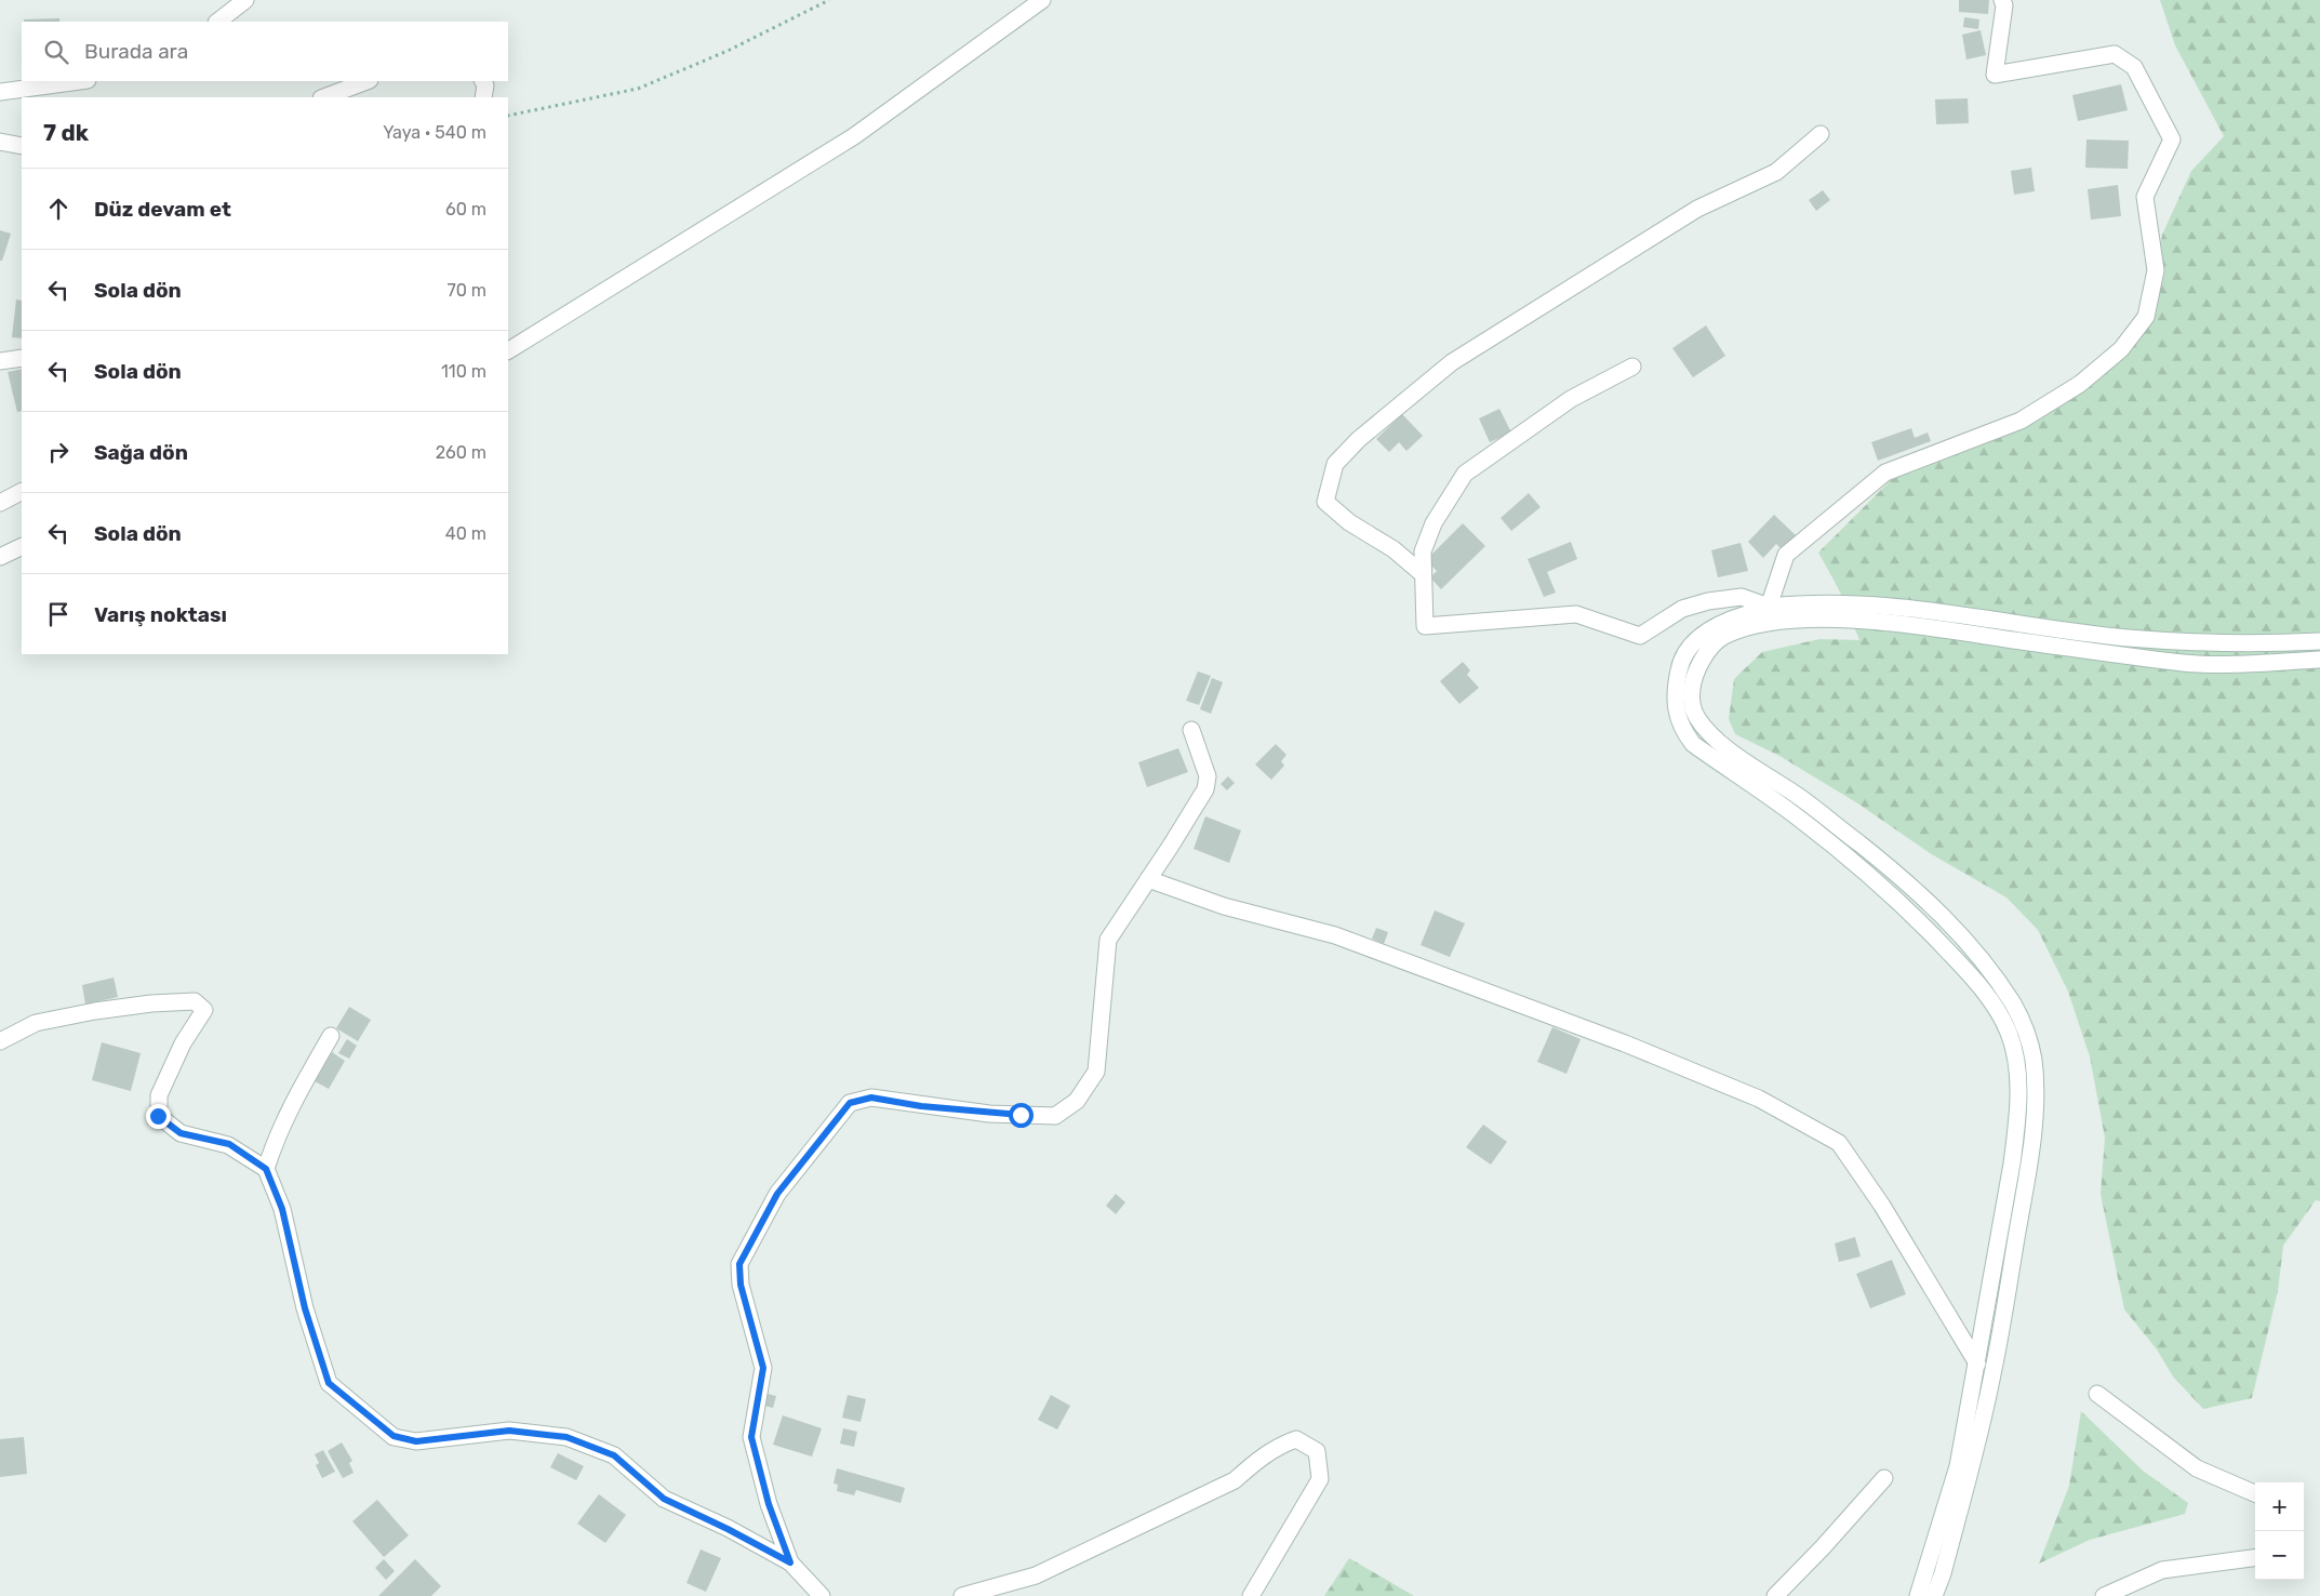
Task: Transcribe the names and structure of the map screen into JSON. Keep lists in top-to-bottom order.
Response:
{
  "page": {
    "search": "Burada ara",
    "heading": ["7 dk", "Yaya · 540 m"],
    "list": [
      ["Düz devam et", "60 m"],
      ["Sola dön", "70 m"],
      ["Sola dön", "110 m"],
      ["Sağa dön", "260 m"],
      ["Sola dön", "40 m"],
      "Varış noktası"
    ],
    "map_buttons": ["+", "−"]
  }
}
